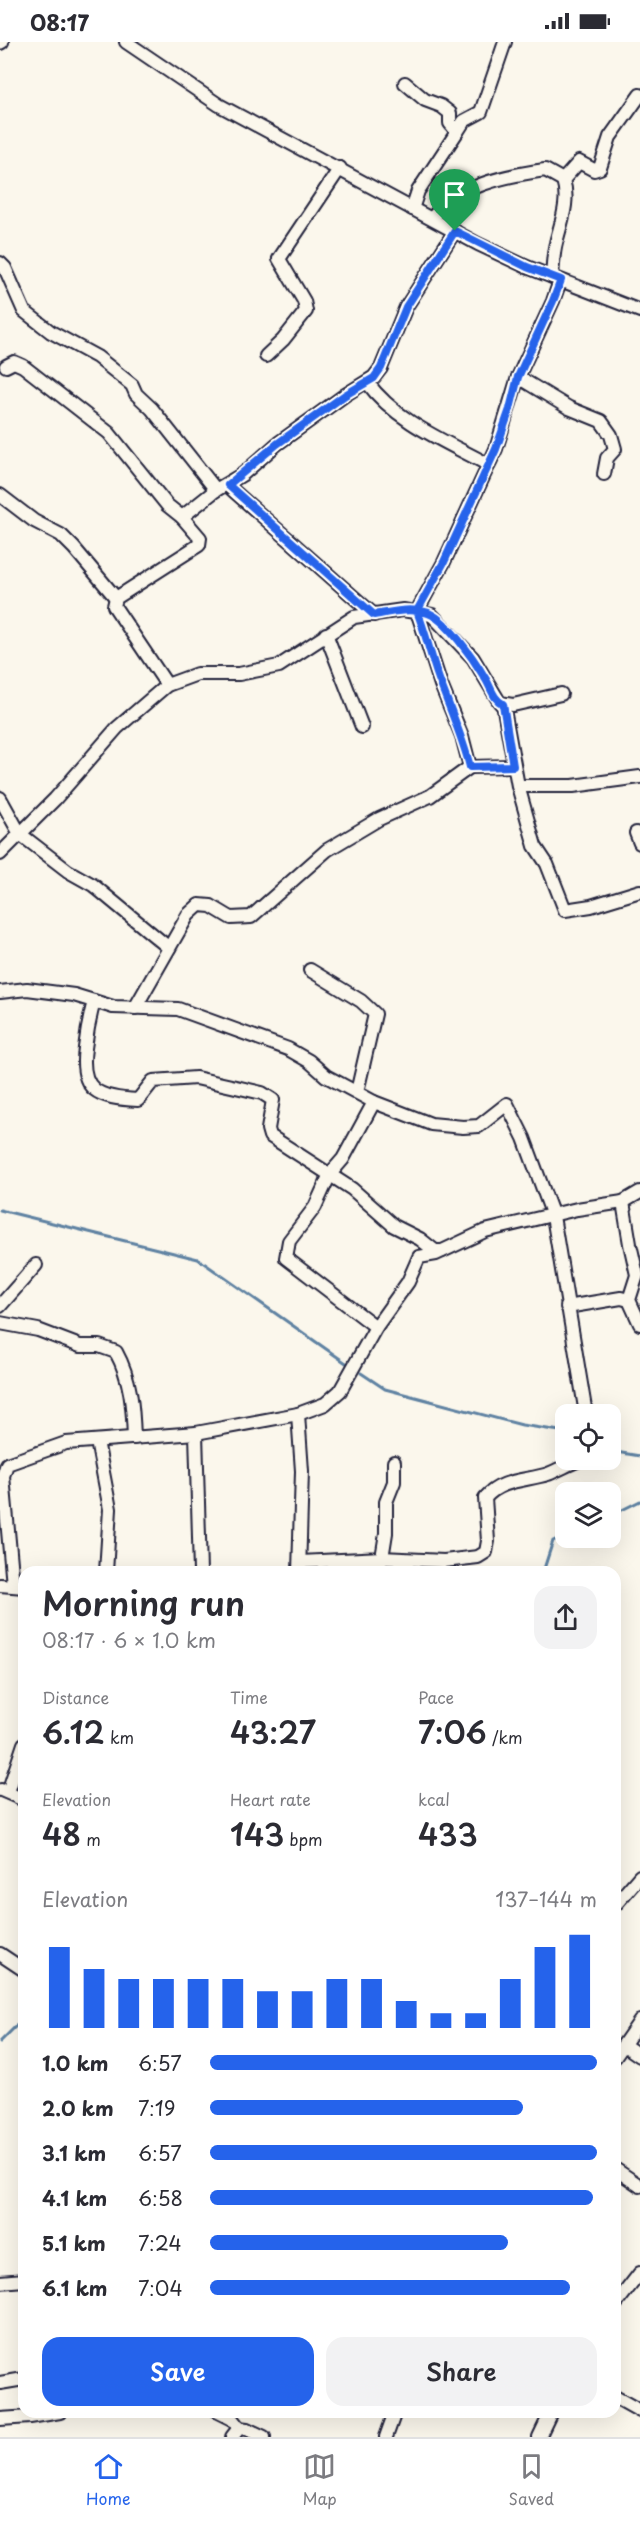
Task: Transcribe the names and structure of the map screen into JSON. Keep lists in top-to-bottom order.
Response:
{
  "page": {
    "status": "08:17",
    "heading": ["Morning run", "08:17 · 6 × 1.0 km"],
    "stats": [
      ["Distance", "6.12 km"],
      ["Time", "43:27"],
      ["Pace", "7:06 /km"],
      ["Elevation", "48 m"],
      ["Heart rate", "143 bpm"],
      ["kcal", "433"]
    ],
    "chart": ["Elevation", "137–144 m"],
    "list": [
      {
        "name": "1.0 km",
        "note": "6:57"
      },
      {
        "name": "2.0 km",
        "note": "7:19"
      },
      {
        "name": "3.1 km",
        "note": "6:57"
      },
      {
        "name": "4.1 km",
        "note": "6:58"
      },
      {
        "name": "5.1 km",
        "note": "7:24"
      },
      {
        "name": "6.1 km",
        "note": "7:04"
      }
    ],
    "buttons": ["Save", "Share"],
    "tabs": ["Home", "Map", "Saved"]
  }
}
